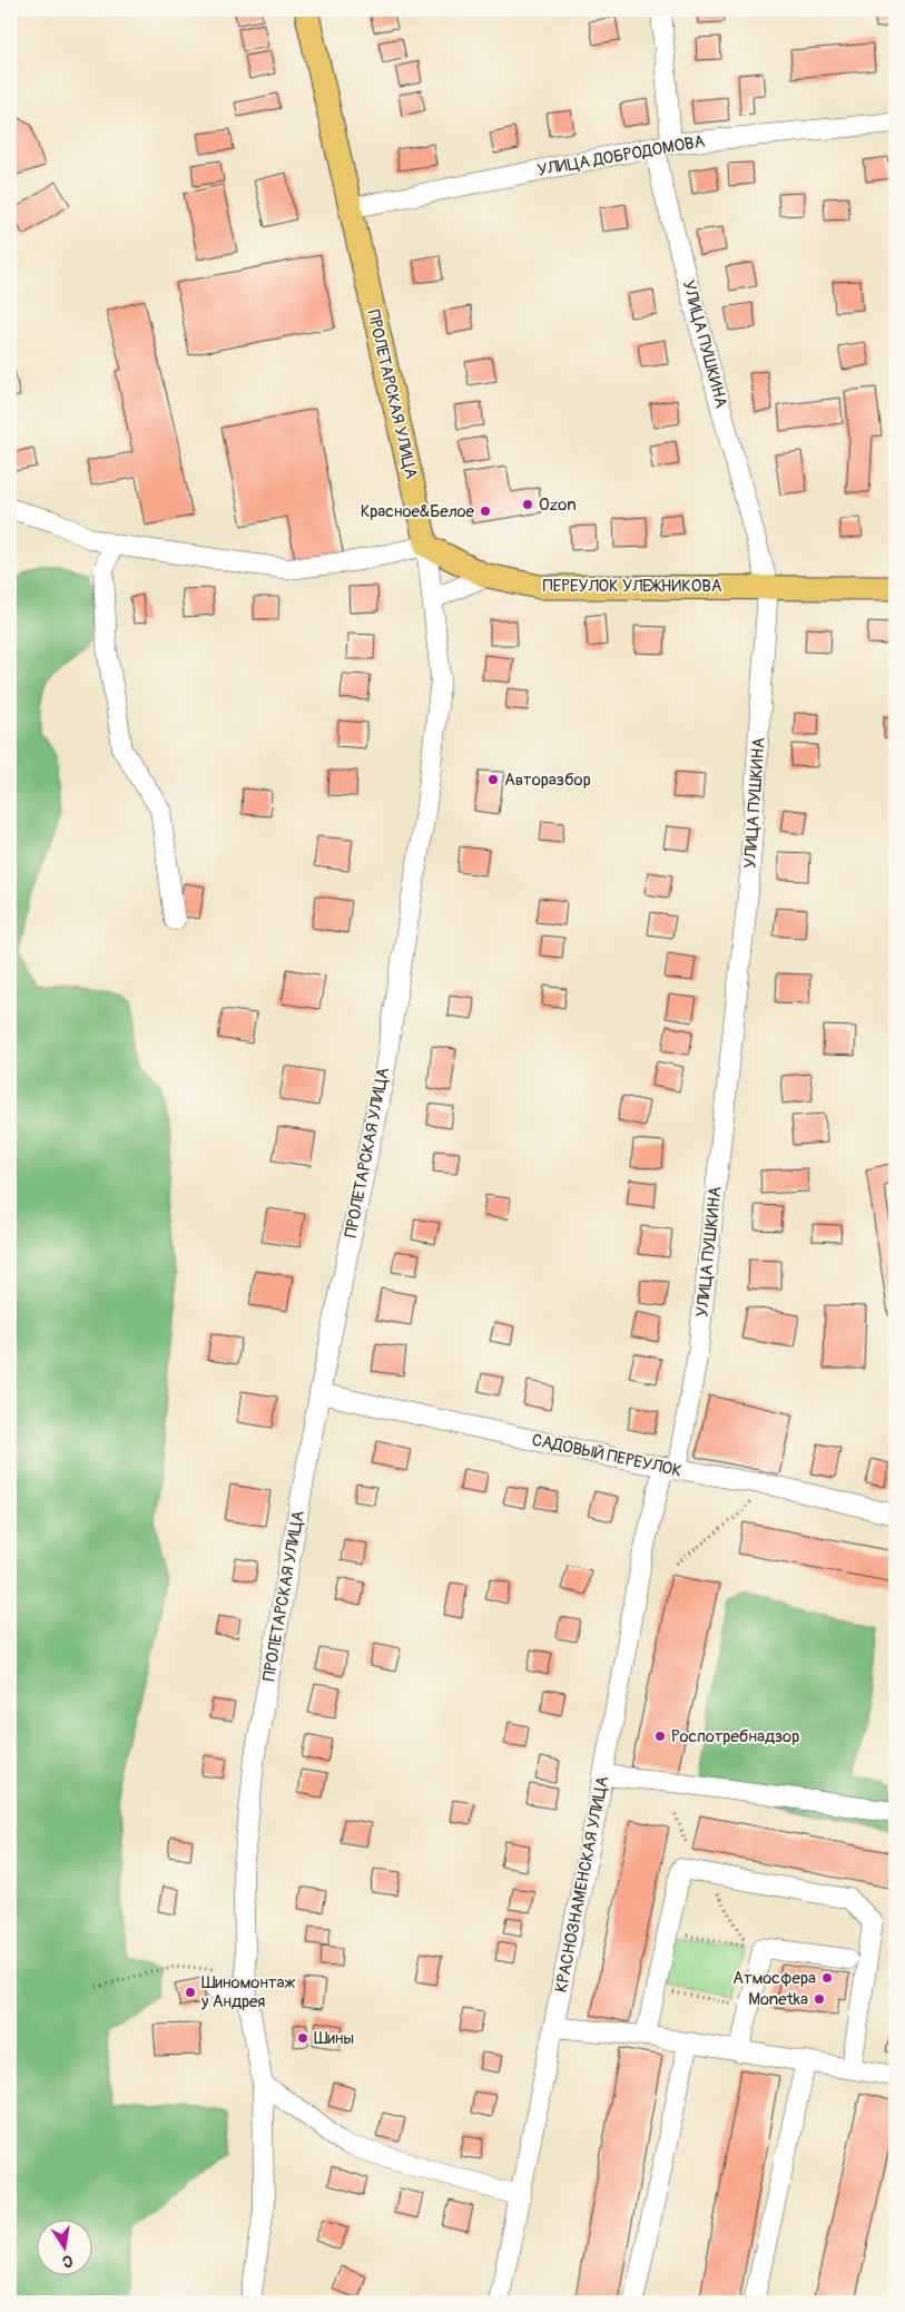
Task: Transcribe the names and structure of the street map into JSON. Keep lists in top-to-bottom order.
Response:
{
  "streets": {
    "main road": ["ПРОЛЕТАРСКАЯ УЛИЦА", "ПЕРЕУЛОК УЛЕЖНИКОВА"],
    "street": [
      "УЛИЦА ДОБРОДОМОВА",
      "УЛИЦА ПУШКИНА",
      "САДОВЫЙ ПЕРЕУЛОК",
      "КРАСНОЗНАМЕНСКАЯ УЛИЦА"
    ]
  },
  "crossings": [
    ["УЛИЦА ДОБРОДОМОВА", "УЛИЦА ПУШКИНА"],
    ["УЛИЦА ДОБРОДОМОВА", "ПРОЛЕТАРСКАЯ УЛИЦА"],
    ["УЛИЦА ПУШКИНА", "ПЕРЕУЛОК УЛЕЖНИКОВА"],
    ["УЛИЦА ПУШКИНА", "САДОВЫЙ ПЕРЕУЛОК"],
    ["УЛИЦА ПУШКИНА", "КРАСНОЗНАМЕНСКАЯ УЛИЦА"],
    ["ПРОЛЕТАРСКАЯ УЛИЦА", "ПЕРЕУЛОК УЛЕЖНИКОВА"],
    ["ПРОЛЕТАРСКАЯ УЛИЦА", "САДОВЫЙ ПЕРЕУЛОК"],
    ["САДОВЫЙ ПЕРЕУЛОК", "КРАСНОЗНАМЕНСКАЯ УЛИЦА"]
  ],
  "places": [
    "Ozon",
    "Красное&Белое",
    "Авторазбор",
    "Роспотребнадзор",
    "Атмосфера",
    "Шиномонтаж у Андрея",
    "Monetka",
    "Шины"
  ],
  "north": "bottom"
}
